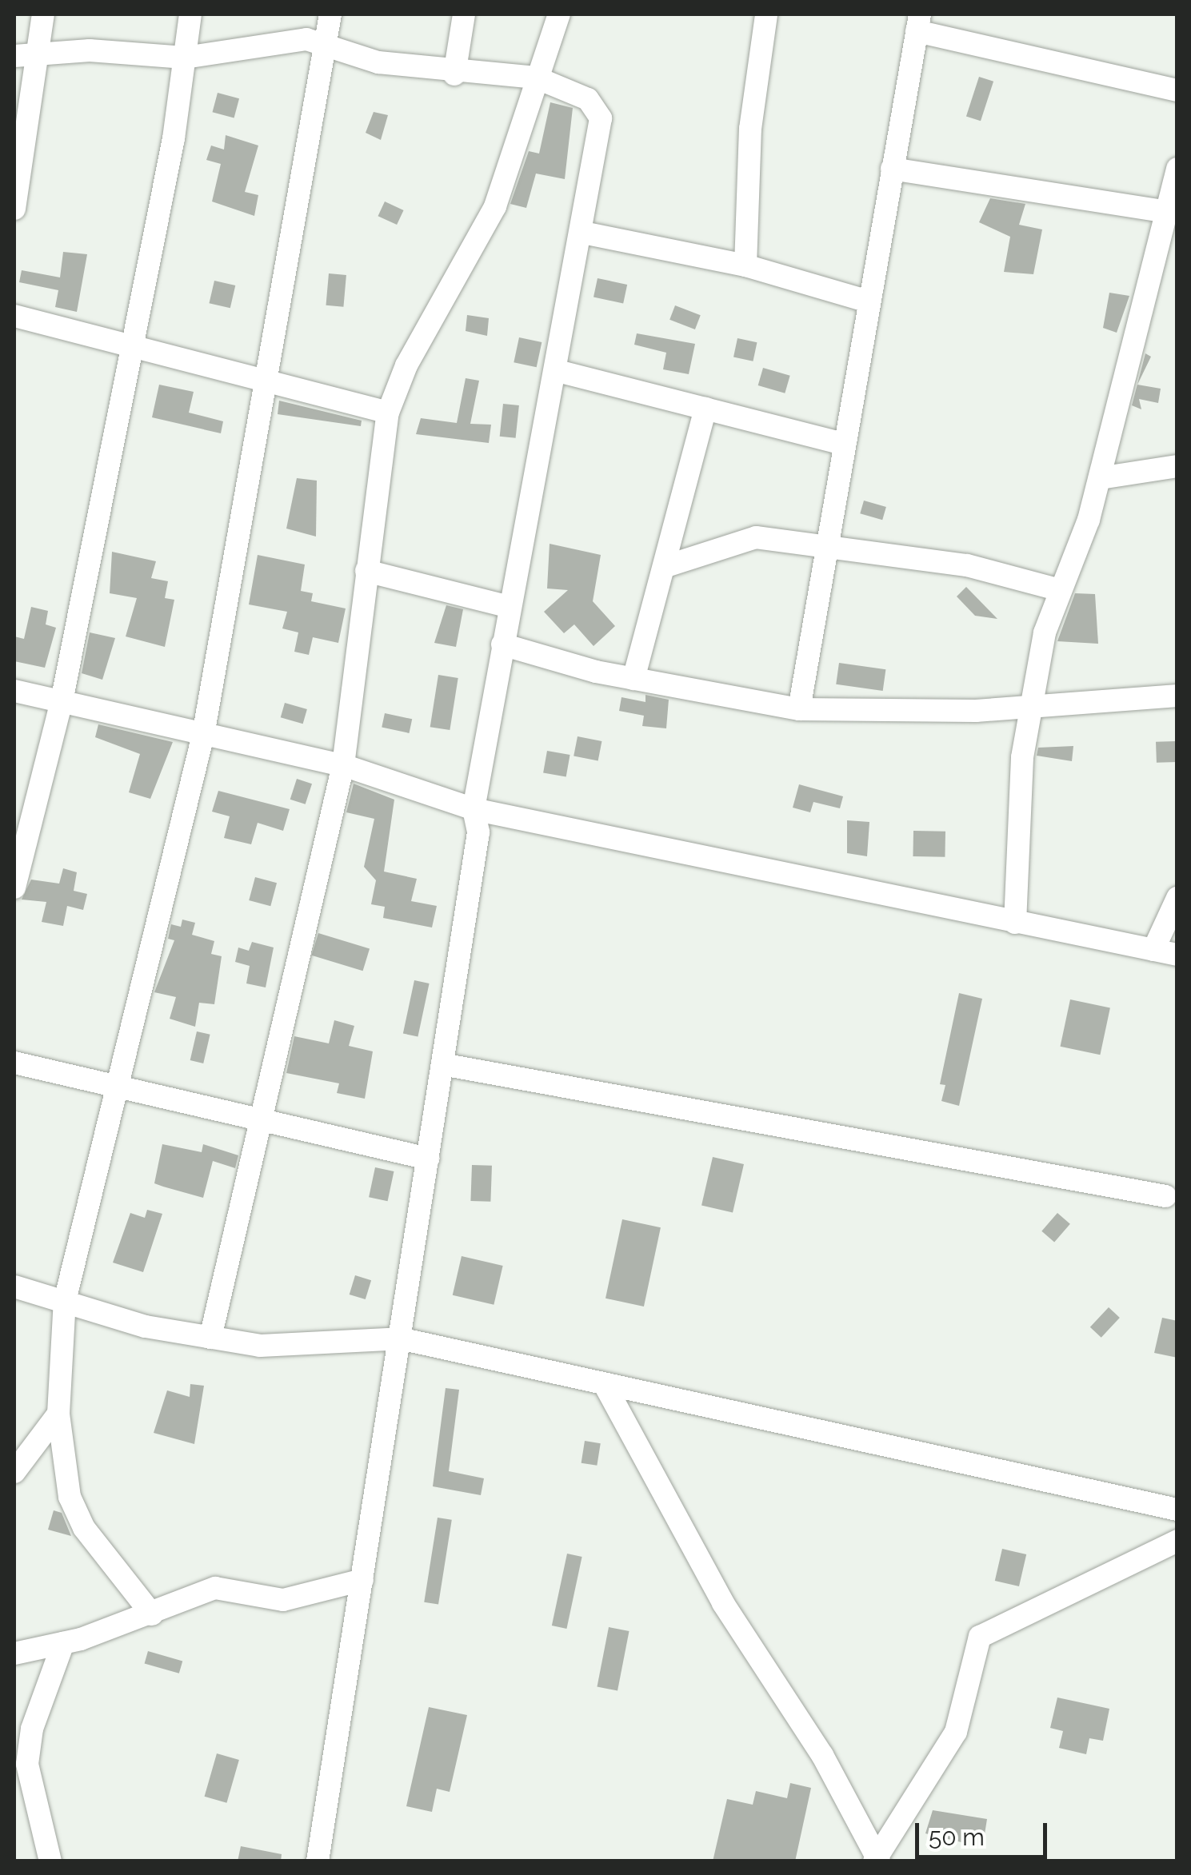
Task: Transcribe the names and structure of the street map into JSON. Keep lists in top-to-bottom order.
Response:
{
  "scale_bar": "50 m"
}
